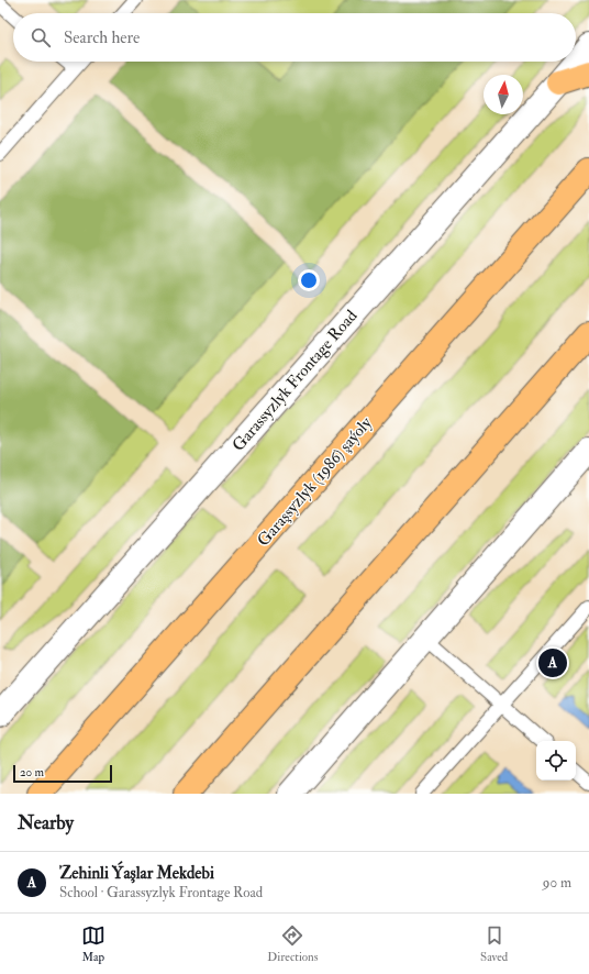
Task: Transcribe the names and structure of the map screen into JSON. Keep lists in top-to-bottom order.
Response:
{
  "streets": {
    "main road": ["Garaşsyzlyk (1986) şaýoly"],
    "street": ["Garassyzlyk Frontage Road"]
  },
  "scale_bar": "20 m",
  "north": "top",
  "page": {
    "search": "Search here",
    "pins": "A",
    "scale": "20 m",
    "heading": "Nearby",
    "list": [
      {
        "mark": "A",
        "name": "Zehinli Ýaşlar Mekdebi",
        "note": "School · Garassyzlyk Frontage Road",
        "value": "90 m"
      }
    ],
    "nav": ["Map", "Directions", "Saved"]
  }
}
